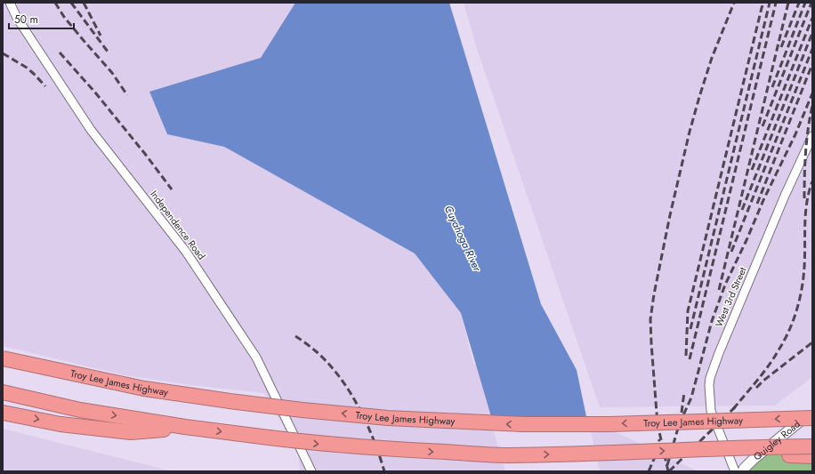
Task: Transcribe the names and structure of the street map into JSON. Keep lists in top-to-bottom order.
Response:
{
  "streets": {
    "highway": ["Troy Lee James Highway"],
    "street": ["Independence Road", "West 3rd Street", "Quigley Road"]
  },
  "water": ["Cuyahoga River"],
  "scale_bar": "50 m"
}
